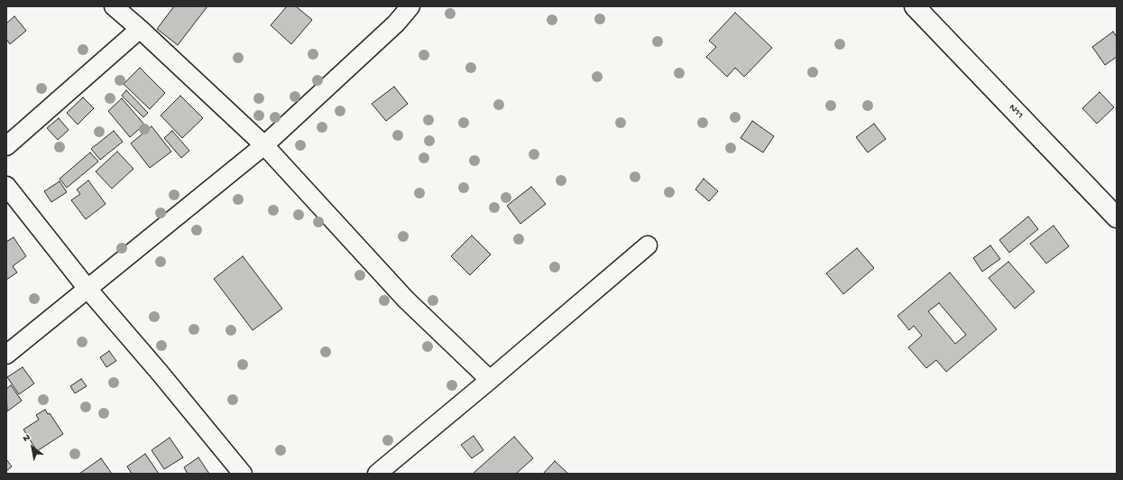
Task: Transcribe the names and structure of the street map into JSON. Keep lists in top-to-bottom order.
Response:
{
  "streets": {
    "main road": ["N11"]
  },
  "north": "top left"
}
